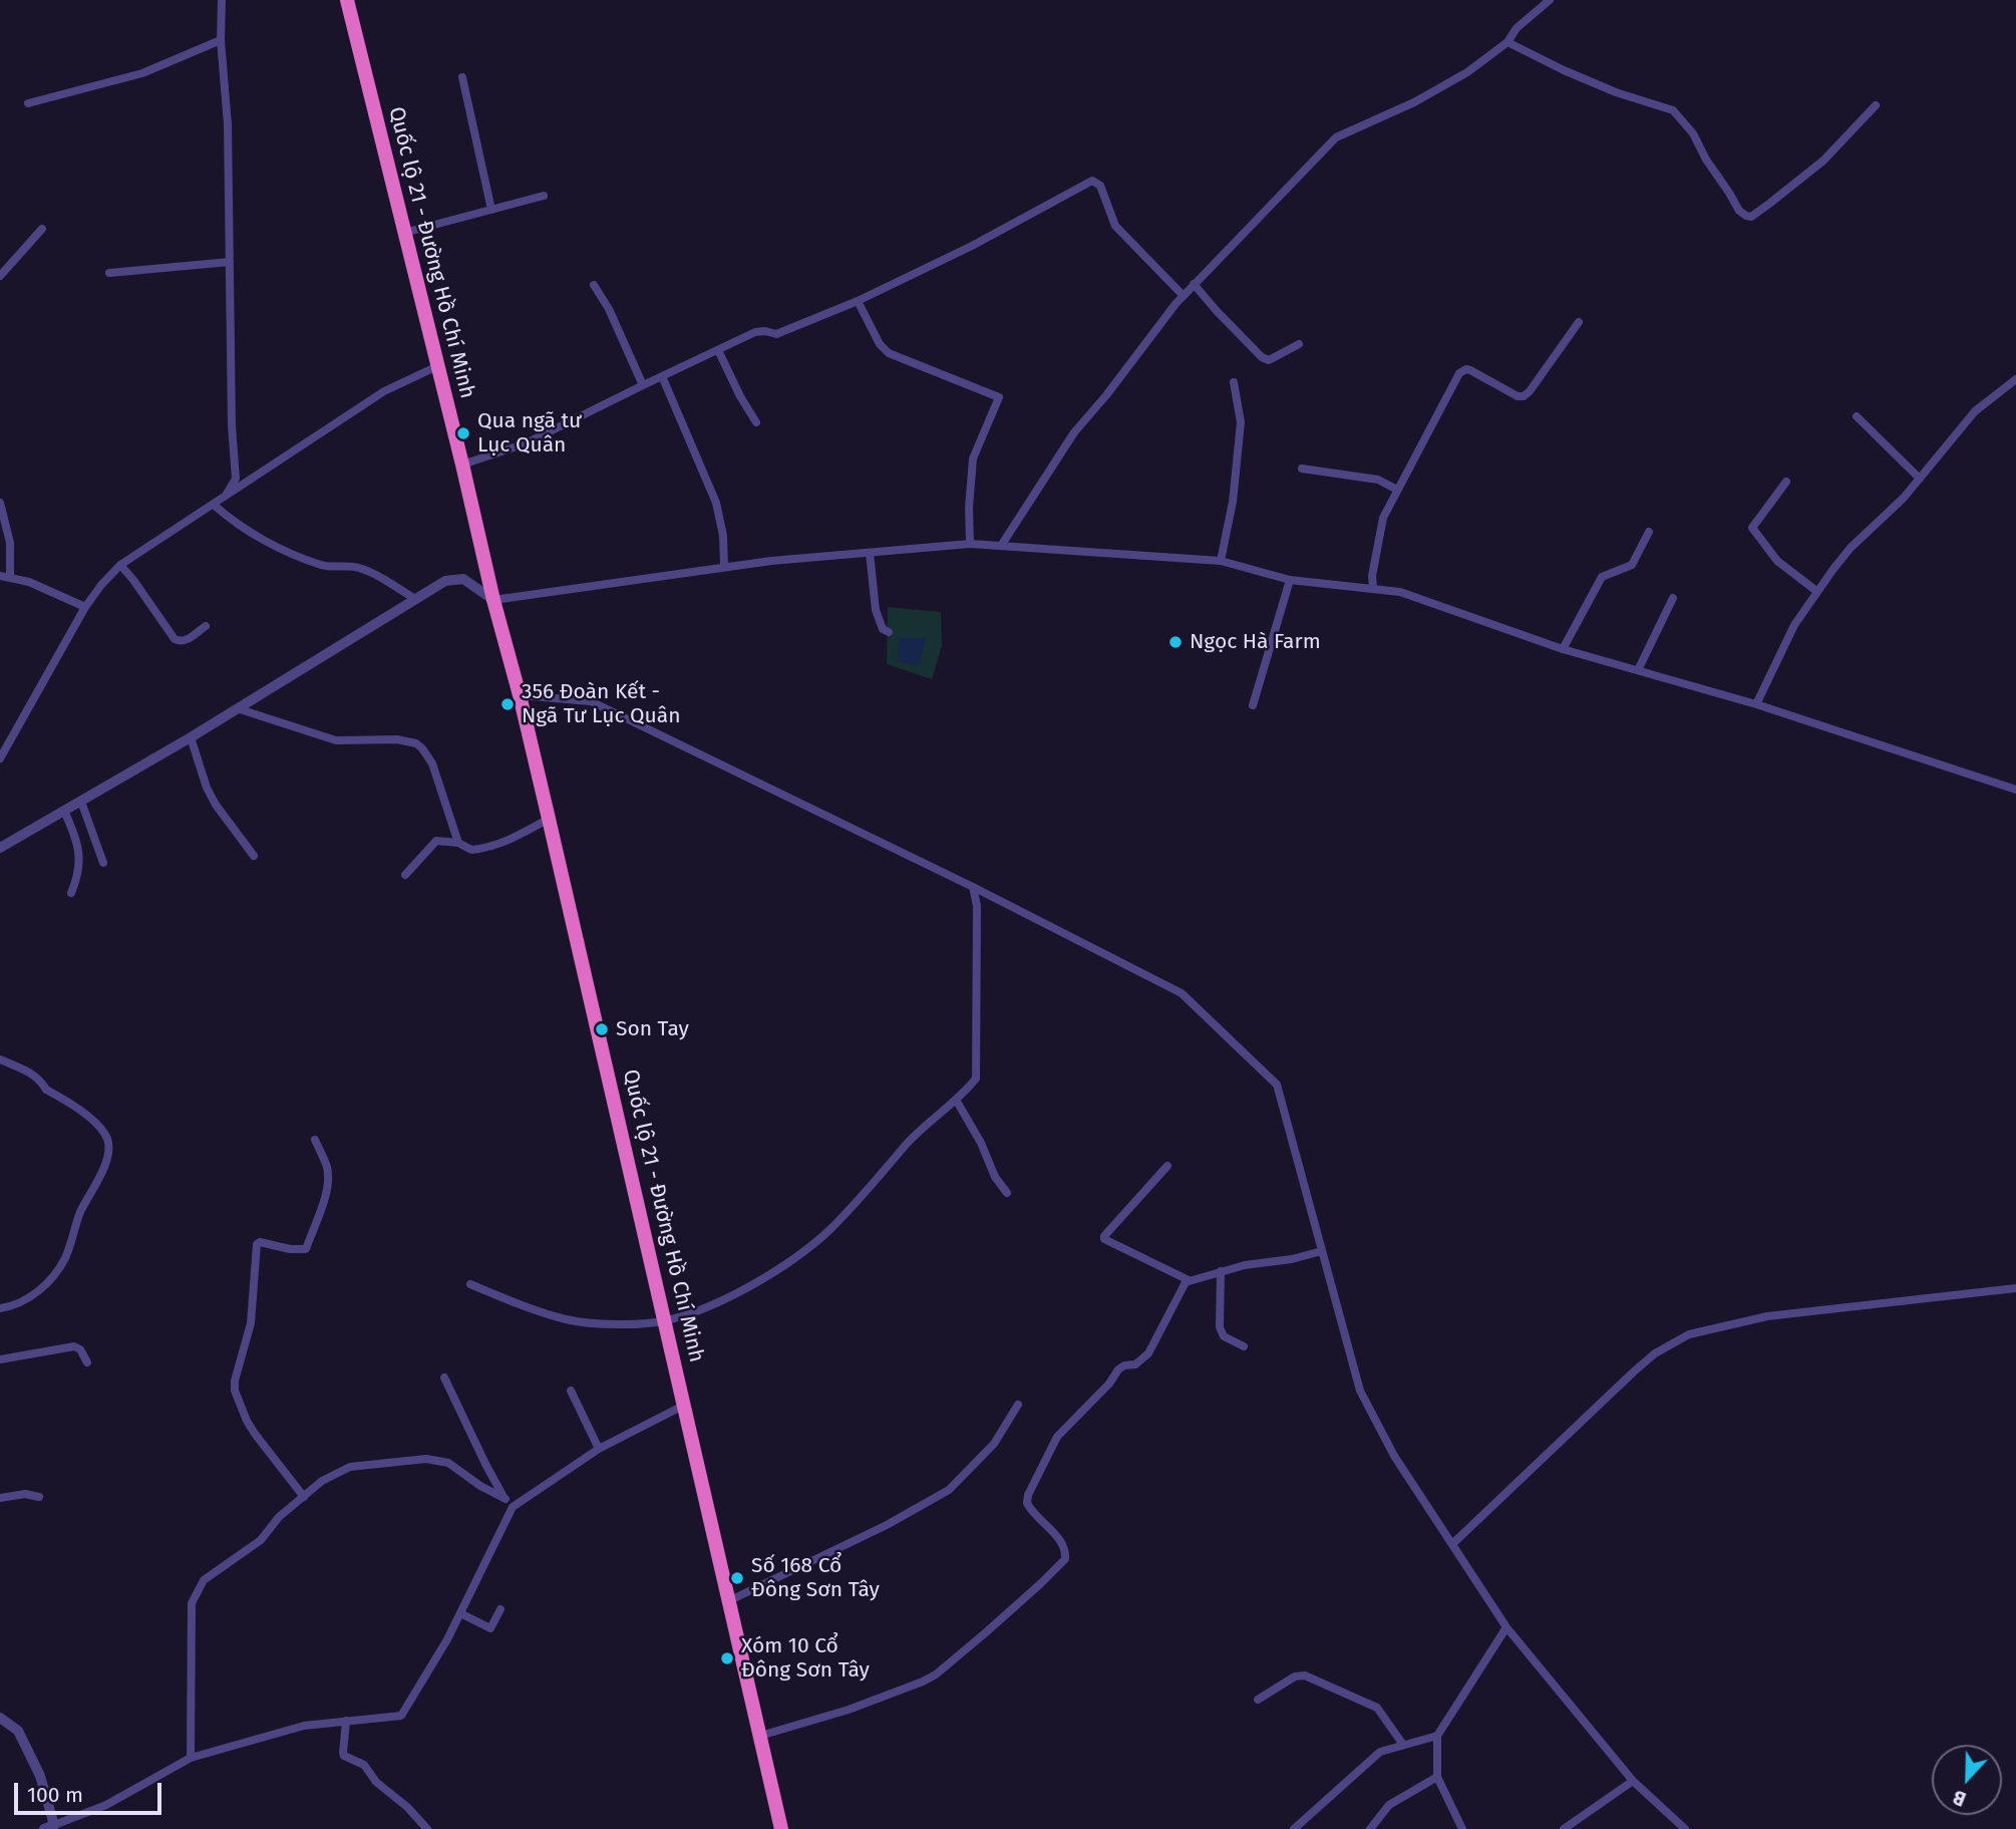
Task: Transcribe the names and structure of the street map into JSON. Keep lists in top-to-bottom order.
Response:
{
  "streets": {
    "highway": ["Quốc lộ 21 - Đường Hồ Chí Minh"]
  },
  "places": [
    "Qua ngã tư Lục Quân",
    "Ngọc Hà Farm",
    "356 Đoàn Kết - Ngã Tư Lục Quân",
    "Son Tay",
    "Số 168 Cổ Đông Sơn Tây",
    "Xóm 10 Cổ Đông Sơn Tây"
  ],
  "scale_bar": "100 m",
  "north": "bottom"
}
